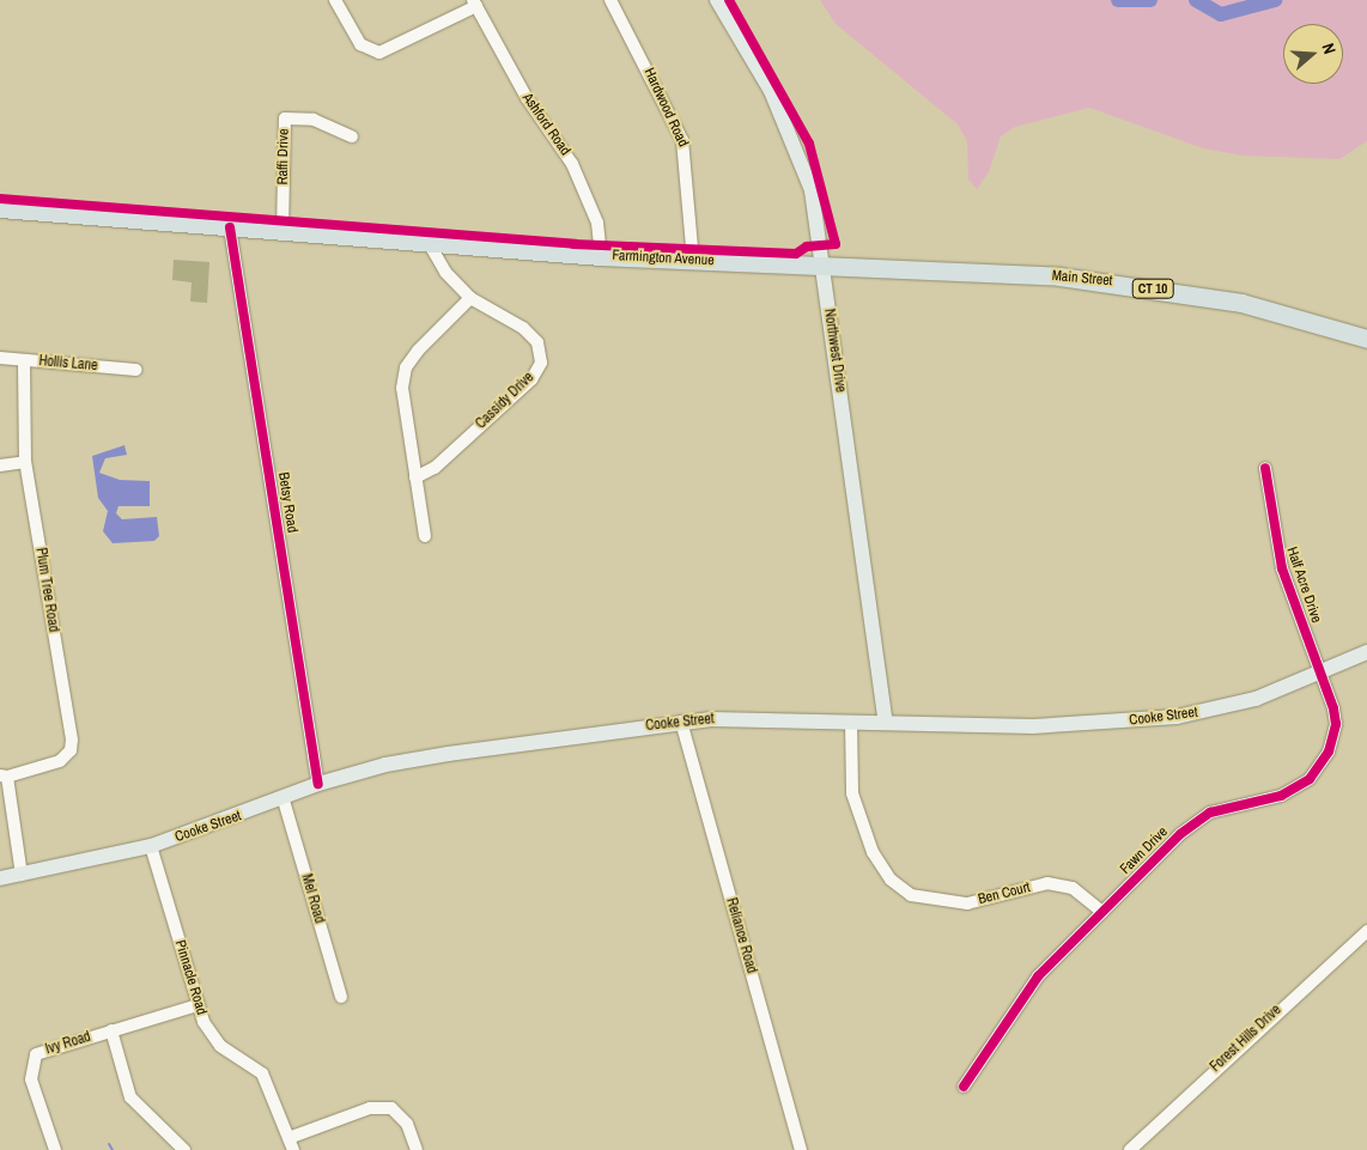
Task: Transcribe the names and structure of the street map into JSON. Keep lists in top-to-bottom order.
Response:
{
  "streets": {
    "highway": ["Farmington Avenue", "Main Street", "CT 10"],
    "main road": ["Northwest Drive", "Cooke Street"],
    "street": [
      "Hardwood Road",
      "Ashford Road",
      "Raffi Drive",
      "Hollis Lane",
      "Cassidy Drive",
      "Betsy Road",
      "Half Acre Drive",
      "Plum Tree Road",
      "Fawn Drive",
      "Ben Court",
      "Mel Road",
      "Reliance Road",
      "Pinnacle Road",
      "Forest Hills Drive",
      "Ivy Road"
    ]
  },
  "crossings": [
    ["Hardwood Road", "Farmington Avenue"],
    ["Ashford Road", "Farmington Avenue"],
    ["Raffi Drive", "Farmington Avenue"],
    ["Farmington Avenue", "Main Street"],
    ["Farmington Avenue", "Northwest Drive"],
    ["Farmington Avenue", "Cassidy Drive"],
    ["Farmington Avenue", "Betsy Road"],
    ["Northwest Drive", "Cooke Street"],
    ["Hollis Lane", "Plum Tree Road"],
    ["Betsy Road", "Cooke Street"],
    ["Half Acre Drive", "Cooke Street"],
    ["Half Acre Drive", "Fawn Drive"],
    ["Cooke Street", "Fawn Drive"],
    ["Cooke Street", "Ben Court"],
    ["Cooke Street", "Mel Road"],
    ["Cooke Street", "Reliance Road"],
    ["Cooke Street", "Pinnacle Road"],
    ["Fawn Drive", "Ben Court"],
    ["Pinnacle Road", "Ivy Road"]
  ],
  "north": "right"
}
